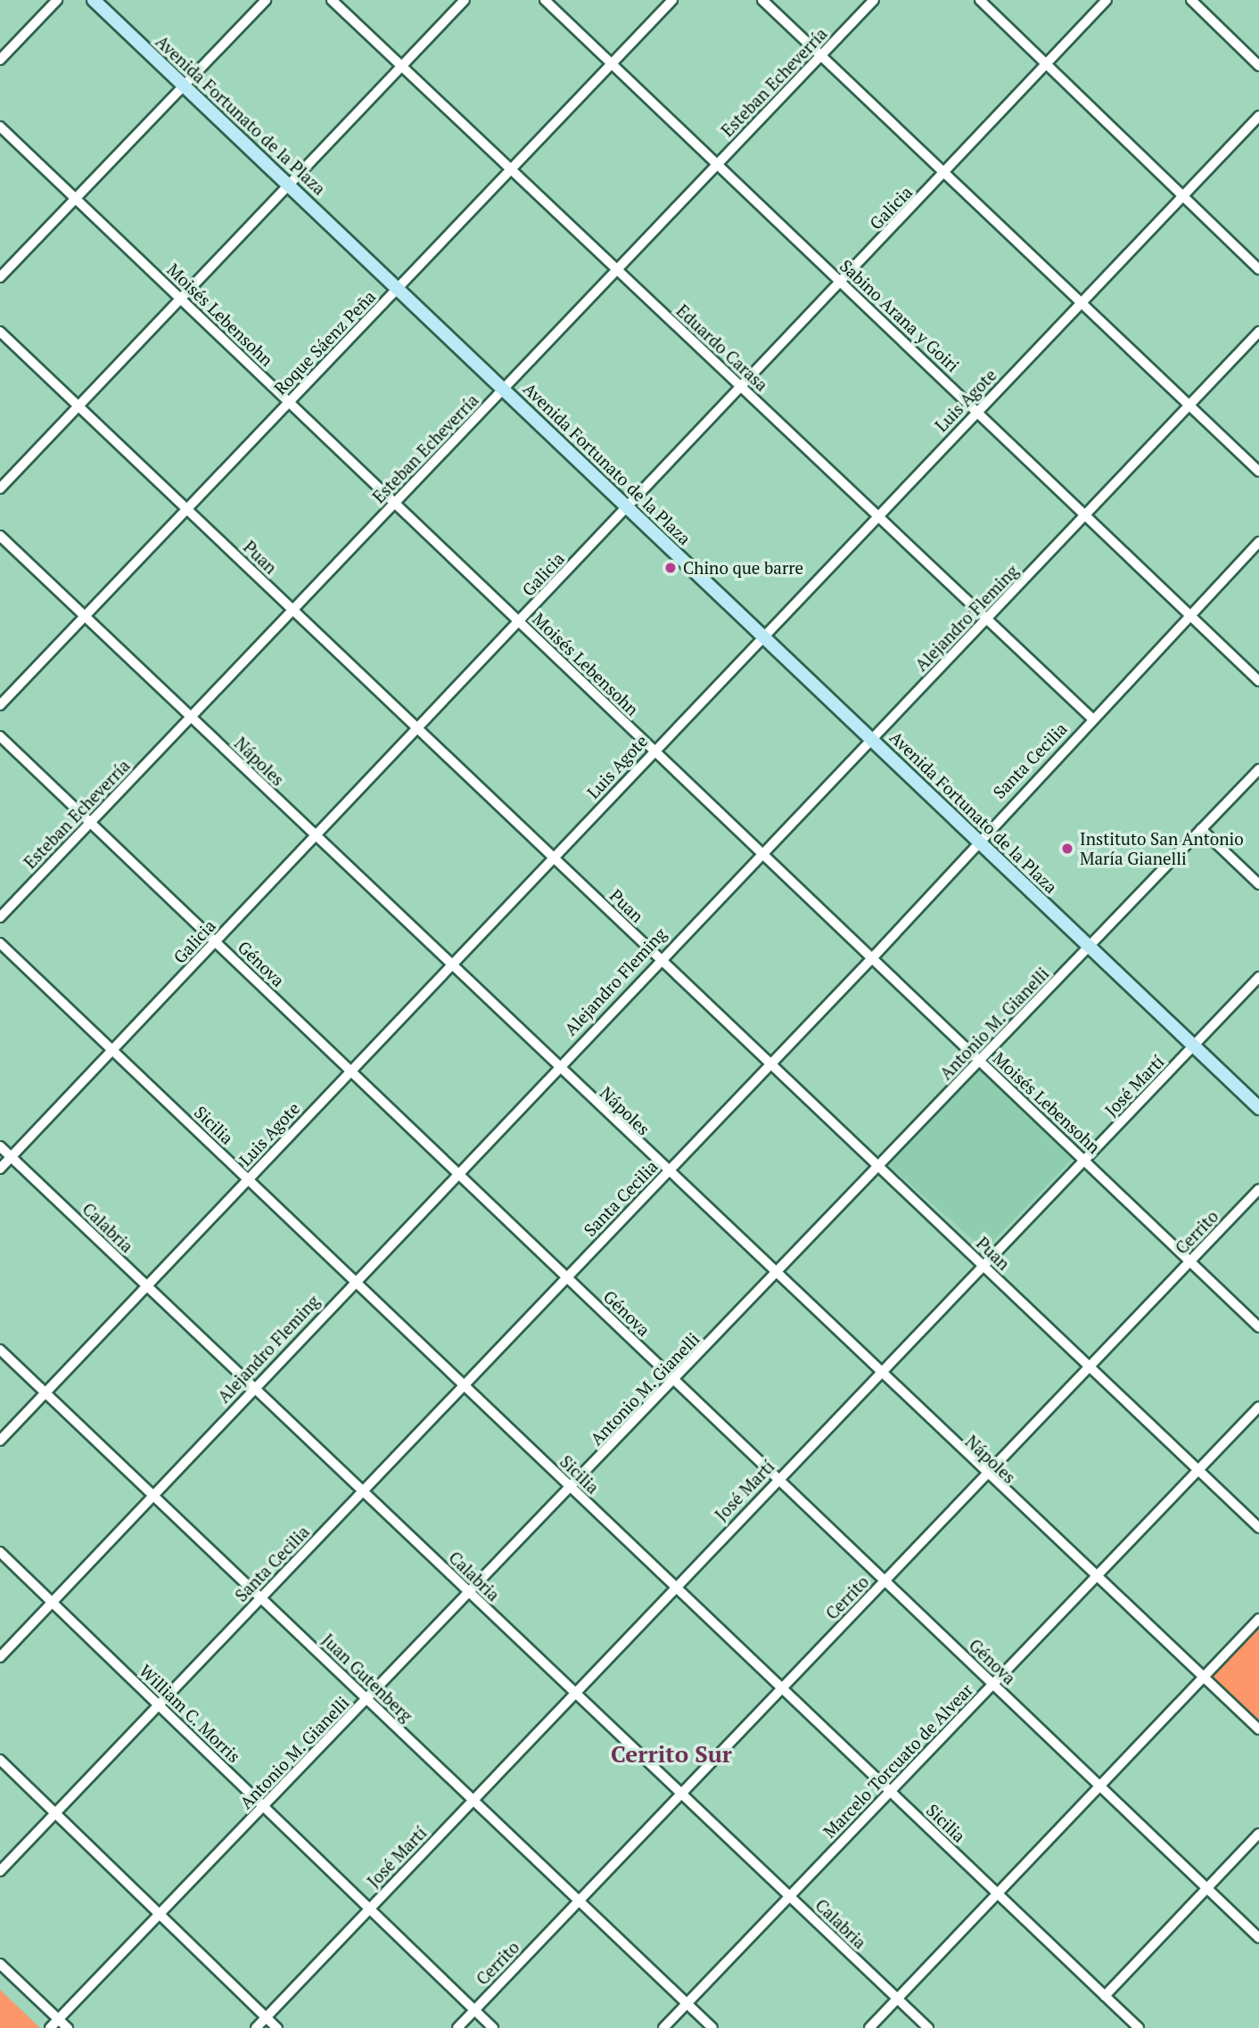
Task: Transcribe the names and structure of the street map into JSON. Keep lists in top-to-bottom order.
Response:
{
  "streets": {
    "main road": ["Avenida Fortunato de la Plaza"],
    "street": [
      "Esteban Echeverría",
      "Galicia",
      "Moisés Lebensohn",
      "Sabino Arana y Goiri",
      "Roque Sáenz Peña",
      "Eduardo Carasa",
      "Luis Agote",
      "Puan",
      "Alejandro Fleming",
      "Santa Cecilia",
      "Nápoles",
      "Génova",
      "Antonio M. Gianelli",
      "José Martí",
      "Sicilia",
      "Calabria",
      "Cerrito",
      "Juan Gutenberg",
      "William C. Morris",
      "Marcelo Torcuato de Alvear"
    ]
  },
  "crossings": [
    ["Esteban Echeverría", "Avenida Fortunato de la Plaza"],
    ["Esteban Echeverría", "Moisés Lebensohn"],
    ["Esteban Echeverría", "Sabino Arana y Goiri"],
    ["Esteban Echeverría", "Eduardo Carasa"],
    ["Esteban Echeverría", "Puan"],
    ["Esteban Echeverría", "Nápoles"],
    ["Esteban Echeverría", "Génova"],
    ["Avenida Fortunato de la Plaza", "Galicia"],
    ["Avenida Fortunato de la Plaza", "Roque Sáenz Peña"],
    ["Avenida Fortunato de la Plaza", "Luis Agote"],
    ["Avenida Fortunato de la Plaza", "Alejandro Fleming"],
    ["Avenida Fortunato de la Plaza", "Santa Cecilia"],
    ["Avenida Fortunato de la Plaza", "Antonio M. Gianelli"],
    ["Avenida Fortunato de la Plaza", "José Martí"],
    ["Galicia", "Moisés Lebensohn"],
    ["Galicia", "Sabino Arana y Goiri"],
    ["Galicia", "Eduardo Carasa"],
    ["Galicia", "Puan"],
    ["Galicia", "Nápoles"],
    ["Galicia", "Génova"],
    ["Galicia", "Sicilia"],
    ["Galicia", "Calabria"],
    ["Moisés Lebensohn", "Roque Sáenz Peña"],
    ["Moisés Lebensohn", "Luis Agote"],
    ["Moisés Lebensohn", "Alejandro Fleming"],
    ["Moisés Lebensohn", "Santa Cecilia"],
    ["Moisés Lebensohn", "Antonio M. Gianelli"],
    ["Moisés Lebensohn", "José Martí"],
    ["Moisés Lebensohn", "Cerrito"],
    ["Sabino Arana y Goiri", "Roque Sáenz Peña"],
    ["Sabino Arana y Goiri", "Luis Agote"],
    ["Sabino Arana y Goiri", "Alejandro Fleming"],
    ["Sabino Arana y Goiri", "Santa Cecilia"],
    ["Roque Sáenz Peña", "Eduardo Carasa"],
    ["Roque Sáenz Peña", "Puan"],
    ["Roque Sáenz Peña", "Nápoles"],
    ["Eduardo Carasa", "Luis Agote"],
    ["Eduardo Carasa", "Alejandro Fleming"],
    ["Eduardo Carasa", "Santa Cecilia"],
    ["Luis Agote", "Puan"],
    ["Luis Agote", "Nápoles"],
    ["Luis Agote", "Génova"],
    ["Luis Agote", "Sicilia"],
    ["Luis Agote", "Calabria"],
    ["Luis Agote", "Juan Gutenberg"],
    ["Puan", "Alejandro Fleming"],
    ["Puan", "Santa Cecilia"],
    ["Puan", "Antonio M. Gianelli"],
    ["Puan", "José Martí"],
    ["Puan", "Cerrito"],
    ["Puan", "Marcelo Torcuato de Alvear"],
    ["Alejandro Fleming", "Nápoles"],
    ["Alejandro Fleming", "Génova"],
    ["Alejandro Fleming", "Sicilia"],
    ["Alejandro Fleming", "Calabria"],
    ["Alejandro Fleming", "Juan Gutenberg"],
    ["Alejandro Fleming", "William C. Morris"],
    ["Santa Cecilia", "Nápoles"],
    ["Santa Cecilia", "Génova"],
    ["Santa Cecilia", "Sicilia"],
    ["Santa Cecilia", "Calabria"],
    ["Santa Cecilia", "Juan Gutenberg"],
    ["Santa Cecilia", "William C. Morris"],
    ["Nápoles", "Antonio M. Gianelli"],
    ["Nápoles", "José Martí"],
    ["Nápoles", "Cerrito"],
    ["Nápoles", "Marcelo Torcuato de Alvear"],
    ["Génova", "Antonio M. Gianelli"],
    ["Génova", "José Martí"],
    ["Génova", "Cerrito"],
    ["Génova", "Marcelo Torcuato de Alvear"],
    ["Antonio M. Gianelli", "Sicilia"],
    ["Antonio M. Gianelli", "Calabria"],
    ["Antonio M. Gianelli", "Juan Gutenberg"],
    ["Antonio M. Gianelli", "William C. Morris"],
    ["José Martí", "Sicilia"],
    ["José Martí", "Calabria"],
    ["José Martí", "Juan Gutenberg"],
    ["José Martí", "William C. Morris"],
    ["Sicilia", "Cerrito"],
    ["Sicilia", "Marcelo Torcuato de Alvear"],
    ["Calabria", "Cerrito"],
    ["Calabria", "Marcelo Torcuato de Alvear"],
    ["Cerrito", "Juan Gutenberg"],
    ["Cerrito", "William C. Morris"],
    ["Juan Gutenberg", "Marcelo Torcuato de Alvear"]
  ],
  "districts": ["Cerrito Sur"],
  "places": ["Chino que barre", "Instituto San Antonio María Gianelli"]
}
